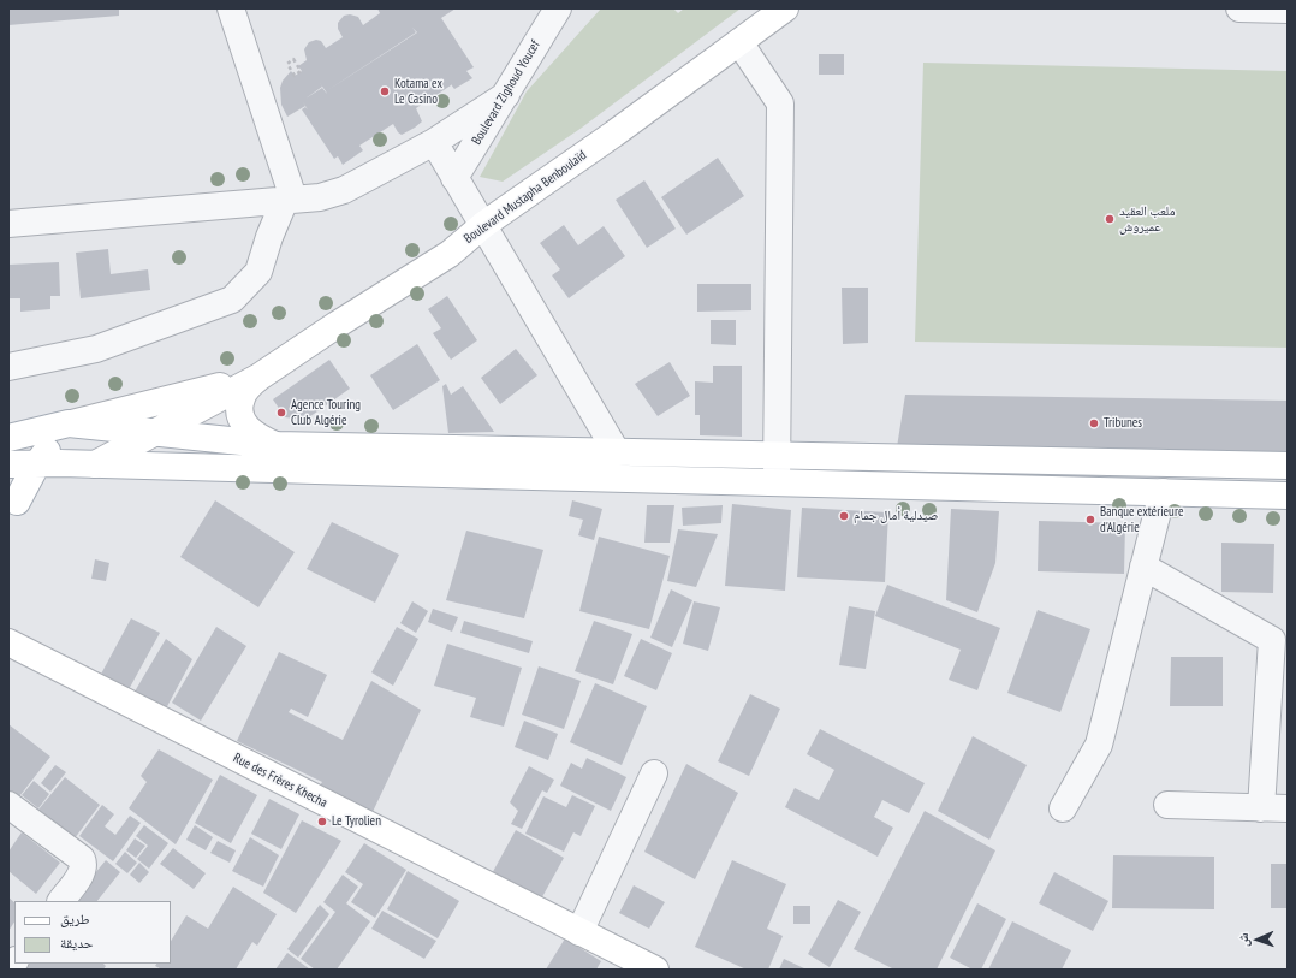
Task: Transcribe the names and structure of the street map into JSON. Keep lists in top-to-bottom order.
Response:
{
  "streets": {
    "main road": ["Boulevard Mustapha Benboulaïd", "Rue des Frères Khecha"],
    "street": ["Boulevard Zighoud Youcef"]
  },
  "places": [
    "Kotama ex Le Casino",
    "ملعب العقيد عميروش",
    "Agence Touring Club Algérie",
    "Tribunes",
    "صيدلية أمال جمام",
    "Banque extérieure d'Algérie",
    "Le Tyrolien"
  ],
  "legend": ["طريق", "حديقة"],
  "north": "left"
}
